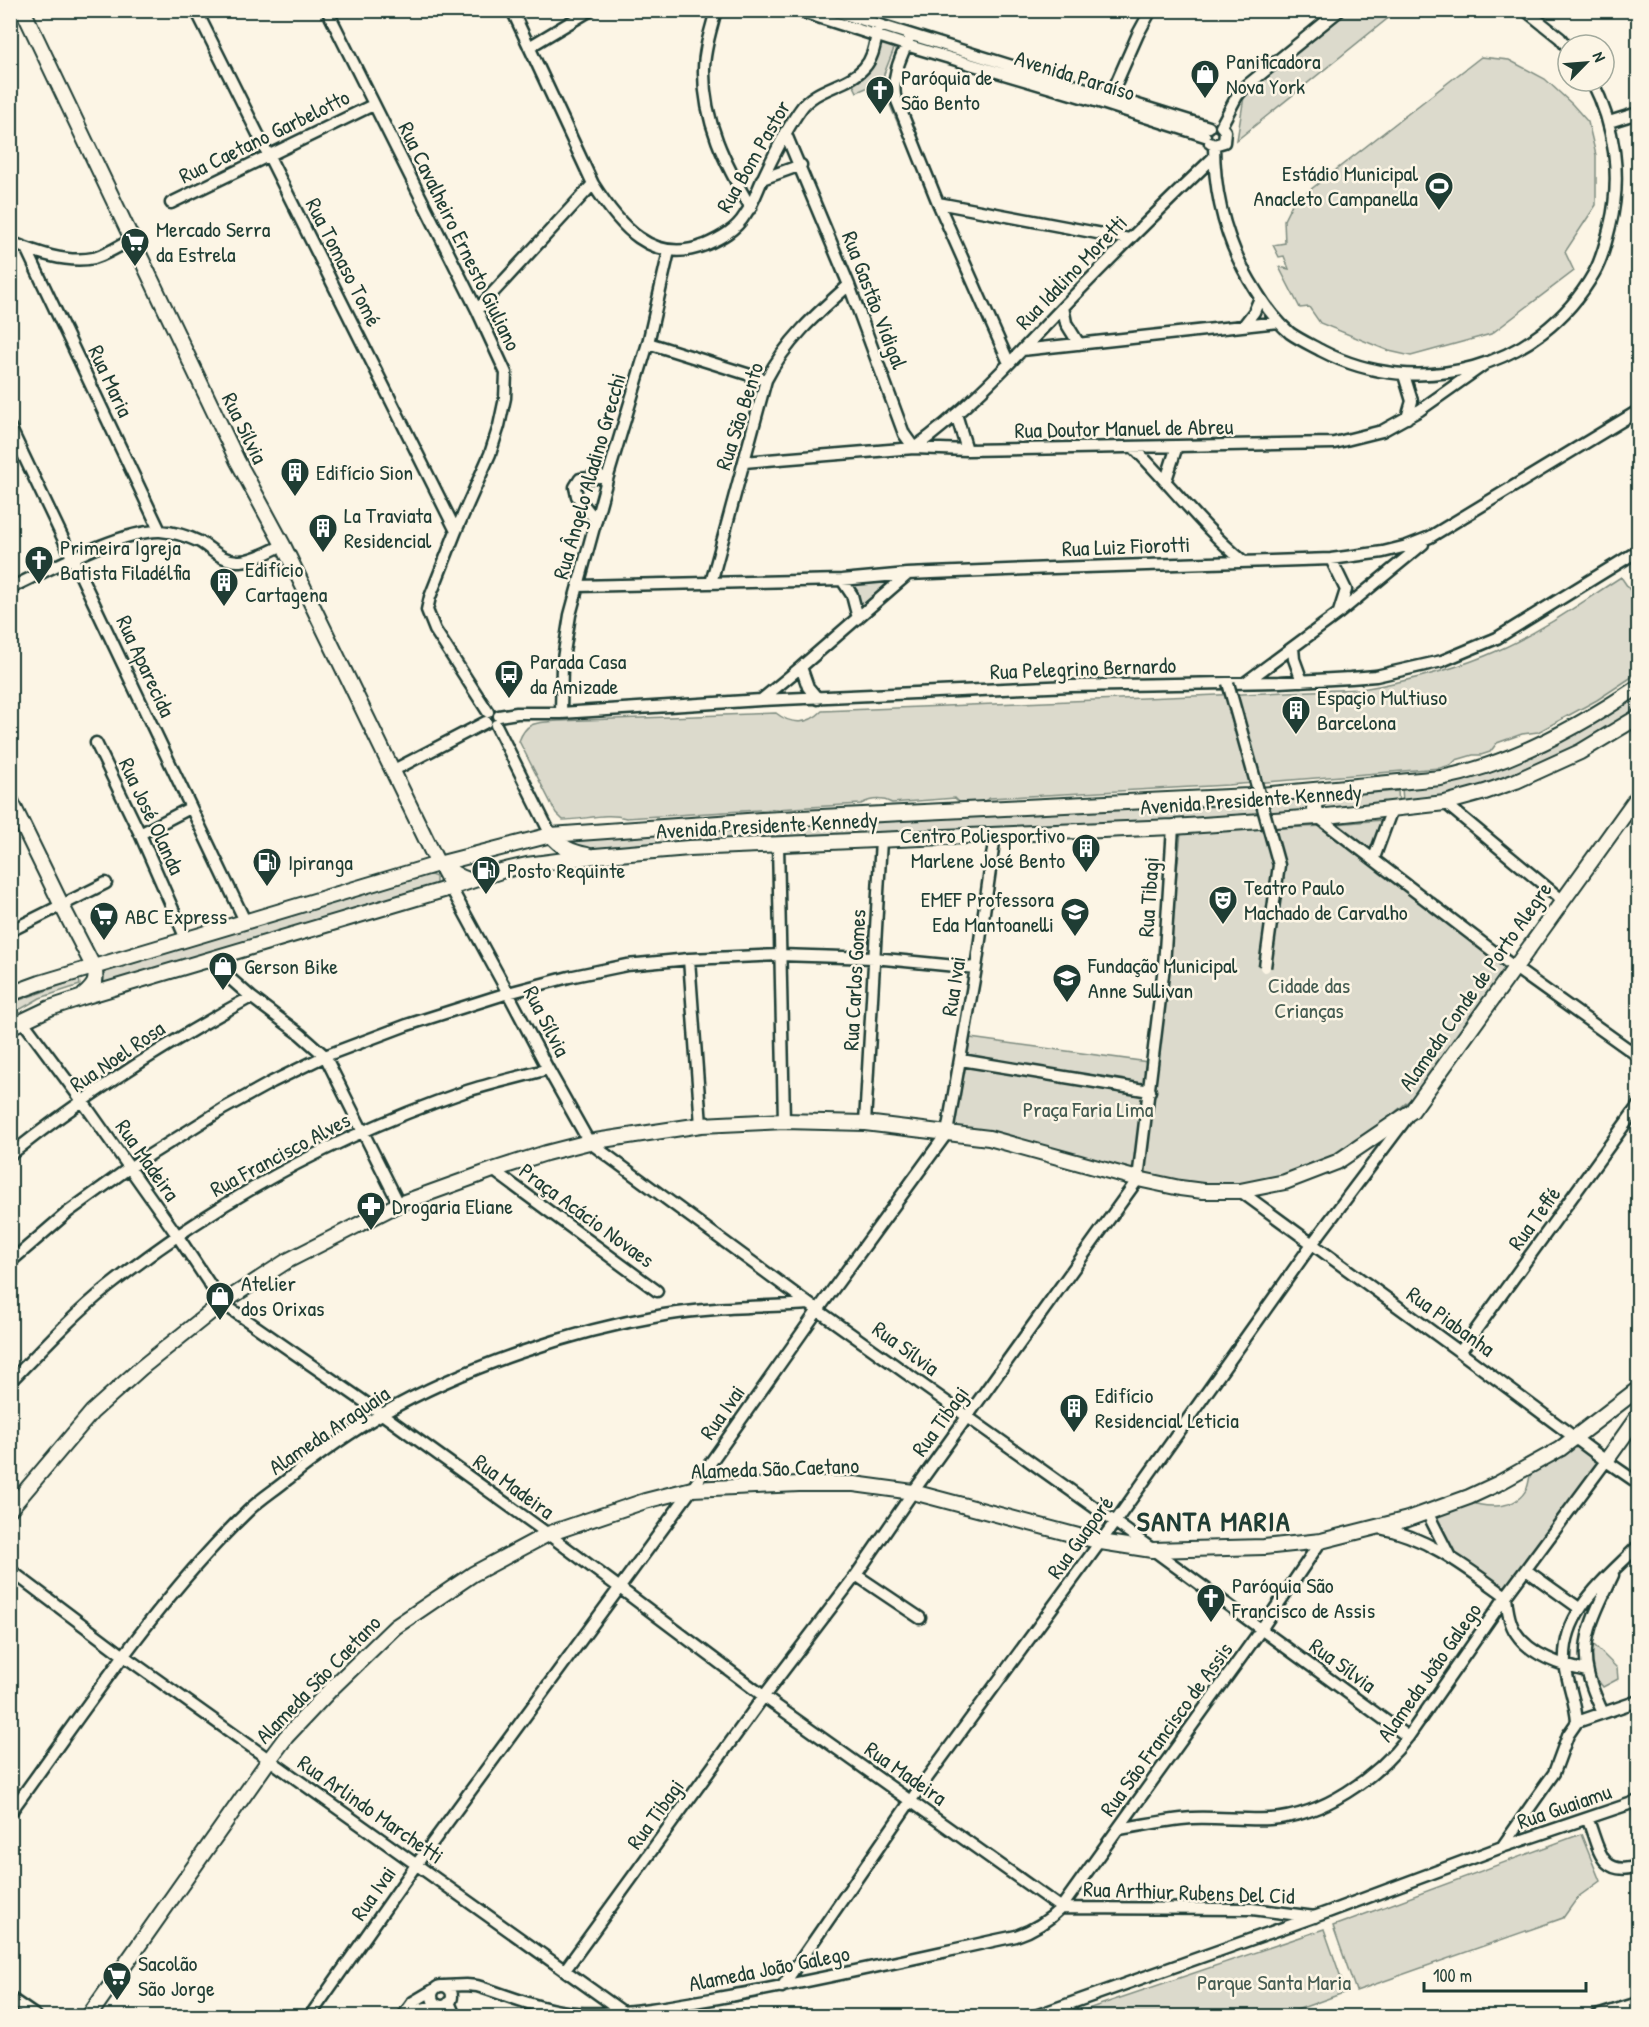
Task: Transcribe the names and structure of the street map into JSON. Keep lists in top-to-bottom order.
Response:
{
  "streets": {
    "main road": [
      "Rua Sílvia",
      "Avenida Presidente Kennedy",
      "Alameda Conde de Porto Alegre",
      "Alameda São Caetano"
    ],
    "street": [
      "Avenida Paraíso",
      "Rua Caetano Garbelotto",
      "Rua Bom Pastor",
      "Rua Cavalheiro Ernesto Giuliano",
      "Rua Tomaso Tomé",
      "Rua Idalino Moretti",
      "Rua Gastão Vidigal",
      "Rua Maria",
      "Rua São Bento",
      "Rua Doutor Manuel de Abreu",
      "Rua Ângelo Aladino Grecchi",
      "Rua Luiz Fiorotti",
      "Rua Aparecida",
      "Rua Pelegrino Bernardo",
      "Rua José Olanda",
      "Rua Tibagi",
      "Rua Carlos Gomes",
      "Rua Ivai",
      "Rua Noel Rosa",
      "Rua Francisco Alves",
      "Rua Madeira",
      "Praça Acácio Novaes",
      "Rua Teffé",
      "Rua Piabanha",
      "Alameda Araguaia",
      "Rua Guaporé",
      "Alameda João Galego",
      "Rua São Francisco de Assis",
      "Rua Guaiamu",
      "Rua Arlindo Marchetti",
      "Rua Arthiur Rubens Del Cid"
    ]
  },
  "crossings": [
    ["Avenida Paraíso", "Rua Bom Pastor"],
    ["Rua Caetano Garbelotto", "Rua Cavalheiro Ernesto Giuliano"],
    ["Rua Caetano Garbelotto", "Rua Tomaso Tomé"],
    ["Rua Bom Pastor", "Rua Gastão Vidigal"],
    ["Rua Bom Pastor", "Rua Ângelo Aladino Grecchi"],
    ["Rua Cavalheiro Ernesto Giuliano", "Rua Tomaso Tomé"],
    ["Rua Cavalheiro Ernesto Giuliano", "Rua Pelegrino Bernardo"],
    ["Rua Cavalheiro Ernesto Giuliano", "Avenida Presidente Kennedy"],
    ["Rua Idalino Moretti", "Rua Gastão Vidigal"],
    ["Rua Idalino Moretti", "Rua Doutor Manuel de Abreu"],
    ["Rua Gastão Vidigal", "Rua São Bento"],
    ["Rua Gastão Vidigal", "Rua Doutor Manuel de Abreu"],
    ["Rua São Bento", "Rua Doutor Manuel de Abreu"],
    ["Rua São Bento", "Rua Luiz Fiorotti"],
    ["Rua Sílvia", "Rua Pelegrino Bernardo"],
    ["Rua Sílvia", "Avenida Presidente Kennedy"],
    ["Rua Sílvia", "Rua Tibagi"],
    ["Rua Sílvia", "Rua Ivai"],
    ["Rua Sílvia", "Alameda Conde de Porto Alegre"],
    ["Rua Sílvia", "Rua Francisco Alves"],
    ["Rua Sílvia", "Alameda Araguaia"],
    ["Rua Sílvia", "Alameda São Caetano"],
    ["Rua Sílvia", "Rua Guaporé"],
    ["Rua Sílvia", "Alameda João Galego"],
    ["Rua Sílvia", "Rua São Francisco de Assis"],
    ["Rua Ângelo Aladino Grecchi", "Rua Luiz Fiorotti"],
    ["Rua Ângelo Aladino Grecchi", "Rua Pelegrino Bernardo"],
    ["Rua Aparecida", "Avenida Presidente Kennedy"],
    ["Avenida Presidente Kennedy", "Rua José Olanda"],
    ["Avenida Presidente Kennedy", "Rua Tibagi"],
    ["Avenida Presidente Kennedy", "Rua Carlos Gomes"],
    ["Avenida Presidente Kennedy", "Rua Ivai"],
    ["Avenida Presidente Kennedy", "Rua Madeira"],
    ["Rua Tibagi", "Alameda Conde de Porto Alegre"],
    ["Rua Tibagi", "Rua Madeira"],
    ["Rua Tibagi", "Alameda São Caetano"],
    ["Rua Tibagi", "Rua Arlindo Marchetti"],
    ["Rua Carlos Gomes", "Alameda Conde de Porto Alegre"],
    ["Rua Ivai", "Alameda Conde de Porto Alegre"],
    ["Rua Ivai", "Rua Madeira"],
    ["Rua Ivai", "Alameda Araguaia"],
    ["Rua Ivai", "Alameda São Caetano"],
    ["Rua Ivai", "Rua Arlindo Marchetti"],
    ["Alameda Conde de Porto Alegre", "Rua Madeira"],
    ["Alameda Conde de Porto Alegre", "Praça Acácio Novaes"],
    ["Alameda Conde de Porto Alegre", "Rua Piabanha"],
    ["Alameda Conde de Porto Alegre", "Rua Guaporé"],
    ["Rua Noel Rosa", "Rua Madeira"],
    ["Rua Francisco Alves", "Rua Madeira"],
    ["Rua Madeira", "Alameda Araguaia"],
    ["Rua Madeira", "Alameda São Caetano"],
    ["Rua Madeira", "Rua Guaporé"],
    ["Rua Madeira", "Alameda João Galego"],
    ["Rua Madeira", "Rua São Francisco de Assis"],
    ["Rua Madeira", "Rua Arthiur Rubens Del Cid"],
    ["Rua Teffé", "Rua Piabanha"],
    ["Rua Piabanha", "Alameda São Caetano"],
    ["Rua Piabanha", "Rua Guaporé"],
    ["Rua Piabanha", "Alameda João Galego"],
    ["Alameda Araguaia", "Rua Arlindo Marchetti"],
    ["Alameda São Caetano", "Rua Guaporé"],
    ["Alameda São Caetano", "Rua São Francisco de Assis"],
    ["Alameda São Caetano", "Rua Arlindo Marchetti"],
    ["Rua Guaporé", "Alameda João Galego"],
    ["Alameda João Galego", "Rua São Francisco de Assis"],
    ["Alameda João Galego", "Rua Arlindo Marchetti"],
    ["Alameda João Galego", "Rua Arthiur Rubens Del Cid"],
    ["Rua São Francisco de Assis", "Rua Arthiur Rubens Del Cid"],
    ["Rua Guaiamu", "Rua Arthiur Rubens Del Cid"]
  ],
  "districts": ["SANTA MARIA"],
  "parks": ["Cidade das Crianças", "Praça Faria Lima", "Parque Santa Maria"],
  "places": {
    "shop": ["Panificadora Nova York", "Gerson Bike", "Atelier dos Orixas"],
    "church": ["Paróquia de São Bento", "Primeira Igreja Batista Filadélfia", "Paróquia São Francisco de Assis"],
    "sports": ["Estádio Municipal Anacleto Campanella"],
    "supermarket": ["Mercado Serra da Estrela", "ABC Express", "Sacolão São Jorge"],
    "building": [
      "Edifício Sion",
      "La Traviata Residencial",
      "Edifício Cartagena",
      "Espaçio Multiuso Barcelona",
      "Centro Poliesportivo Marlene José Bento",
      "Edifício Residencial Leticia"
    ],
    "bus stop": ["Parada Casa da Amizade"],
    "fuel station": ["Ipiranga", "Posto Requinte"],
    "theatre": ["Teatro Paulo Machado de Carvalho"],
    "school or university": ["EMEF Professora Eda Mantoanelli", "Fundação Municipal Anne Sullivan"],
    "pharmacy": ["Drogaria Eliane"]
  },
  "scale_bar": "100 m",
  "north": "top right"
}
